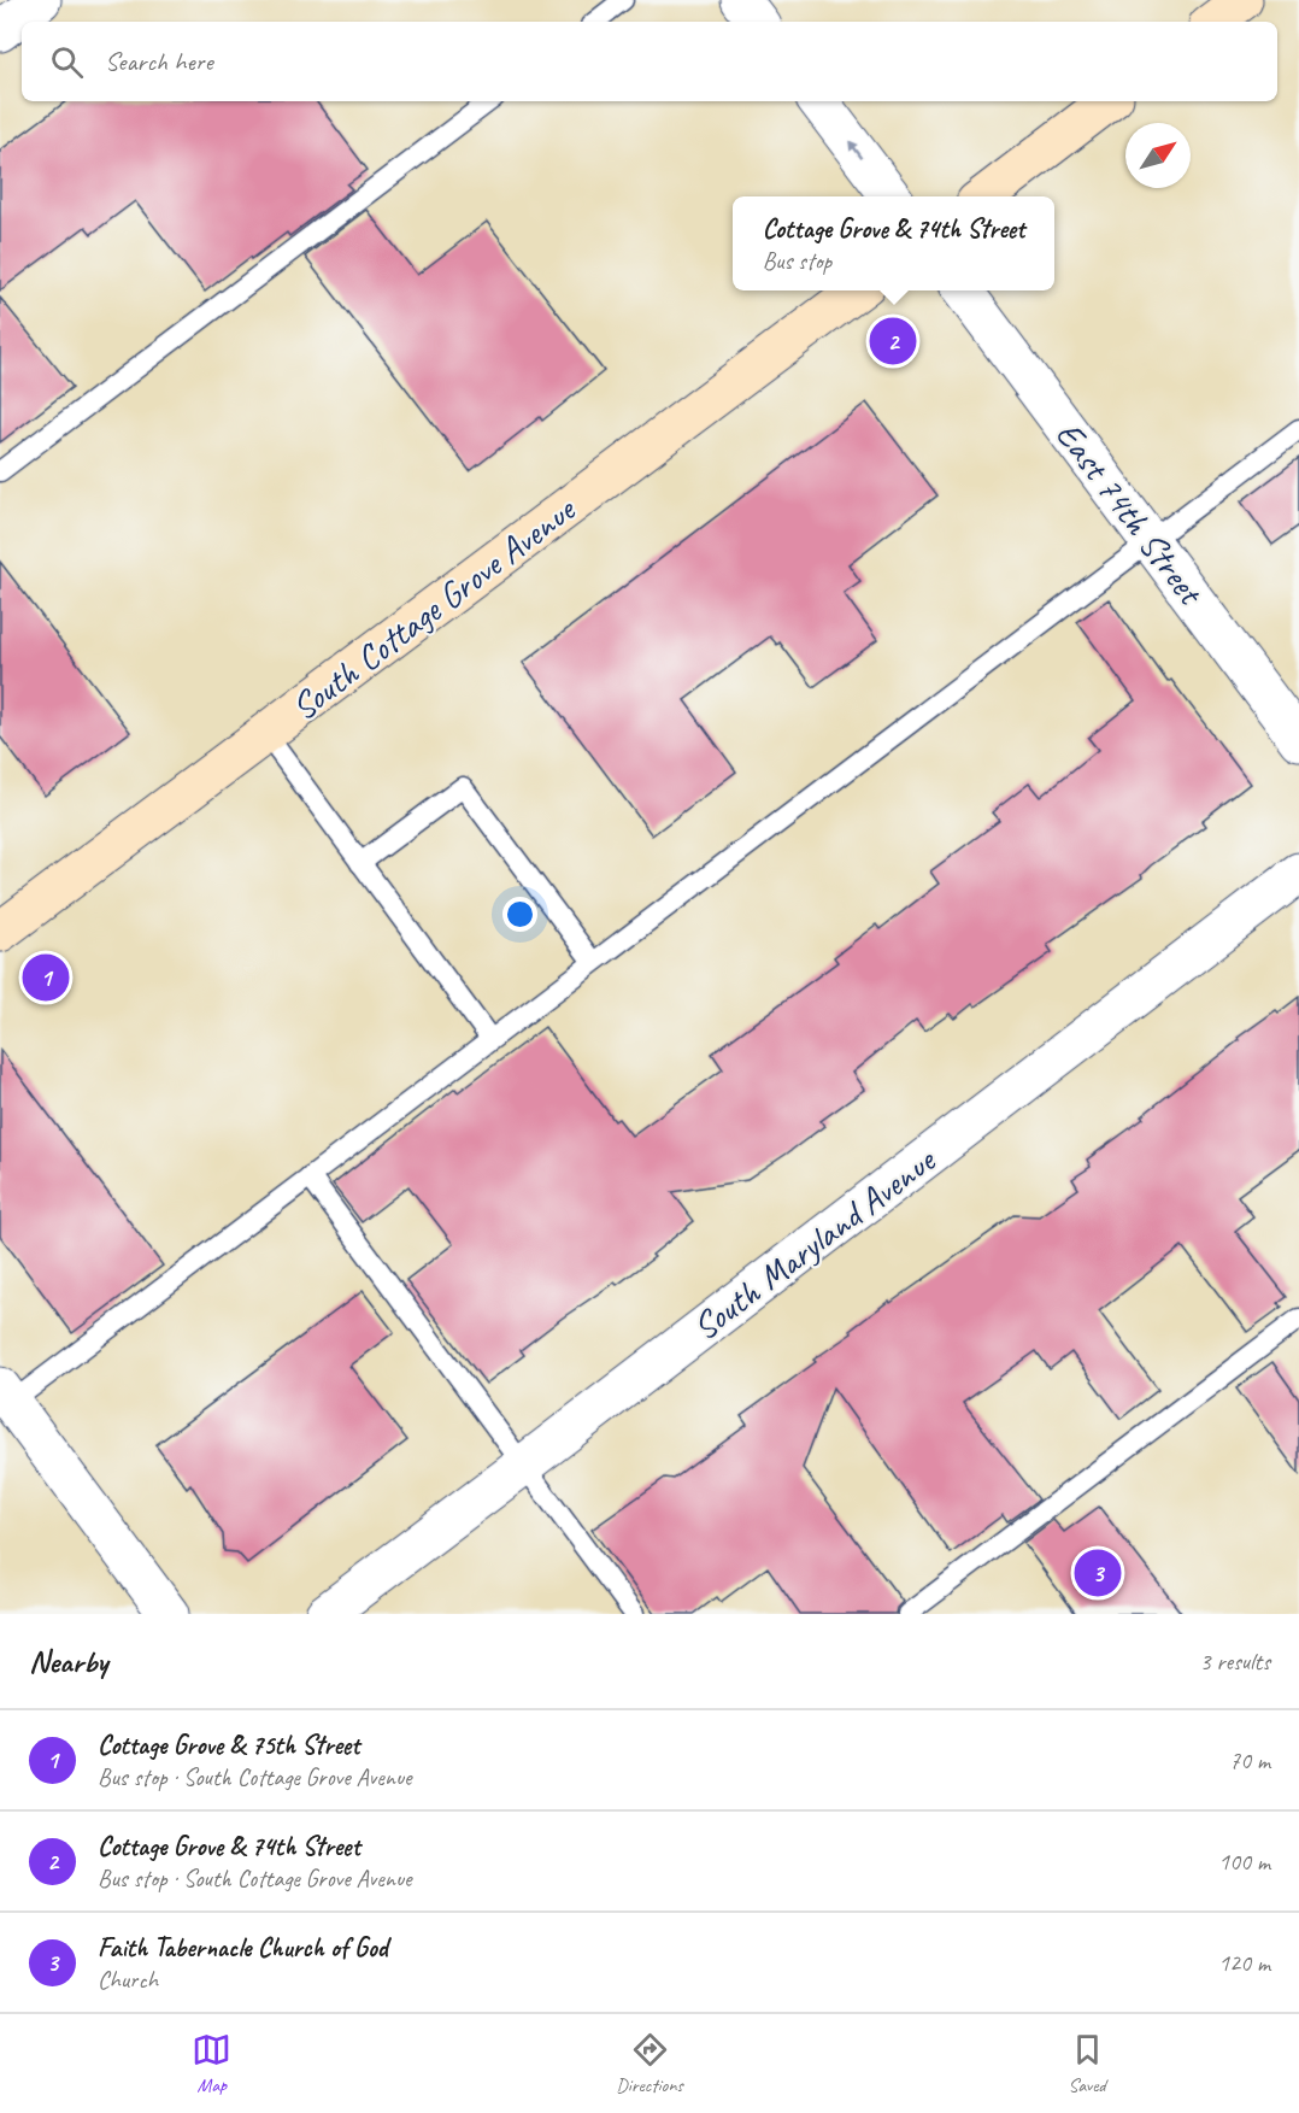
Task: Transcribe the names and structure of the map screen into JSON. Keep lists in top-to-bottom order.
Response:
{
  "streets": {
    "main road": ["South Cottage Grove Avenue"],
    "street": ["East 74th Street", "South Maryland Avenue"]
  },
  "north": "top right",
  "page": {
    "search": "Search here",
    "popup": ["Cottage Grove & 74th Street", "Bus stop"],
    "pins": ["2", "1", "3"],
    "heading": ["Nearby", "3 results"],
    "list": [
      {
        "mark": "1",
        "name": "Cottage Grove & 75th Street",
        "note": "Bus stop · South Cottage Grove Avenue",
        "value": "70 m"
      },
      {
        "mark": "2",
        "name": "Cottage Grove & 74th Street",
        "note": "Bus stop · South Cottage Grove Avenue",
        "value": "100 m"
      },
      {
        "mark": "3",
        "name": "Faith Tabernacle Church of God",
        "note": "Church",
        "value": "120 m"
      }
    ],
    "nav": ["Map", "Directions", "Saved"]
  }
}
